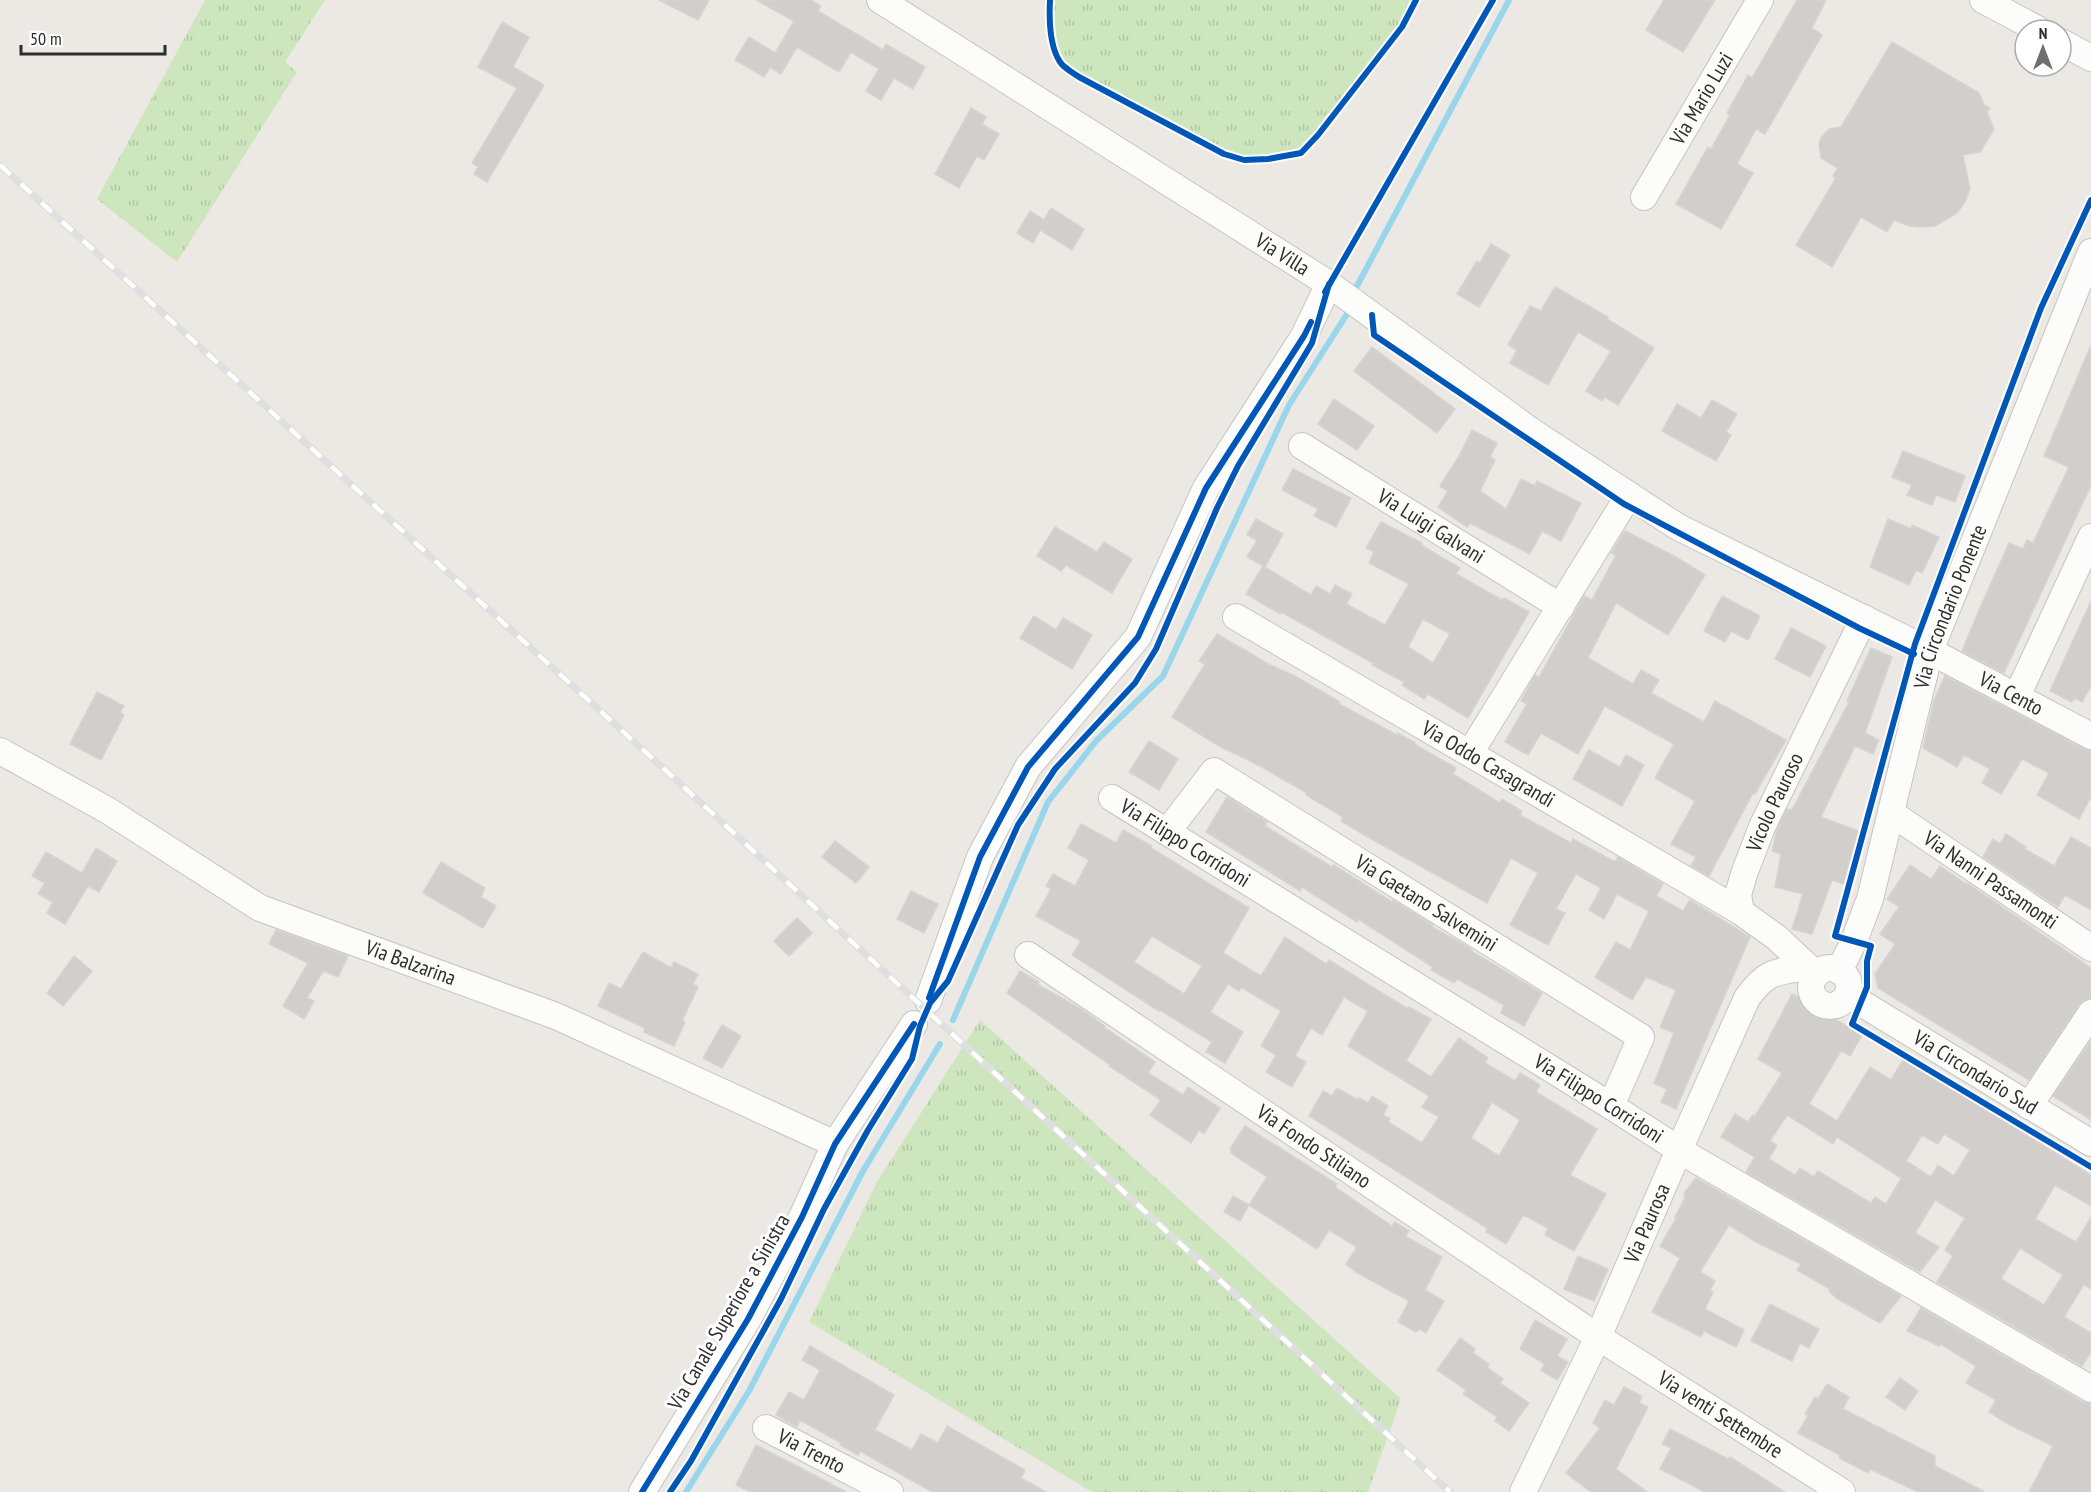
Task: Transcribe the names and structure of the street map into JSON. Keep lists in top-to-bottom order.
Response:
{
  "streets": {
    "street": [
      "Via Mario Luzi",
      "Via Villa",
      "Via Luigi Galvani",
      "Via Circondario Ponente",
      "Via Cento",
      "Via Oddo Casagrandi",
      "Vicolo Pauroso",
      "Via Filippo Corridoni",
      "Via Nanni Passamonti",
      "Via Gaetano Salvemini",
      "Via Balzarina",
      "Via Circondario Sud",
      "Via Fondo Stiliano",
      "Via Paurosa",
      "Via Canale Superiore a Sinistra",
      "Via venti Settembre",
      "Via Trento"
    ]
  },
  "crossings": [
    ["Via Villa", "Via Circondario Ponente"],
    ["Via Villa", "Via Cento"],
    ["Via Villa", "Vicolo Pauroso"],
    ["Via Circondario Ponente", "Via Cento"],
    ["Via Circondario Ponente", "Via Nanni Passamonti"],
    ["Via Circondario Ponente", "Via Paurosa"],
    ["Via Oddo Casagrandi", "Vicolo Pauroso"],
    ["Via Filippo Corridoni", "Via Gaetano Salvemini"],
    ["Via Filippo Corridoni", "Via Paurosa"],
    ["Via Balzarina", "Via Canale Superiore a Sinistra"],
    ["Via Fondo Stiliano", "Via Paurosa"],
    ["Via Fondo Stiliano", "Via venti Settembre"],
    ["Via Paurosa", "Via venti Settembre"]
  ],
  "scale_bar": "50 m",
  "north": "top"
}
